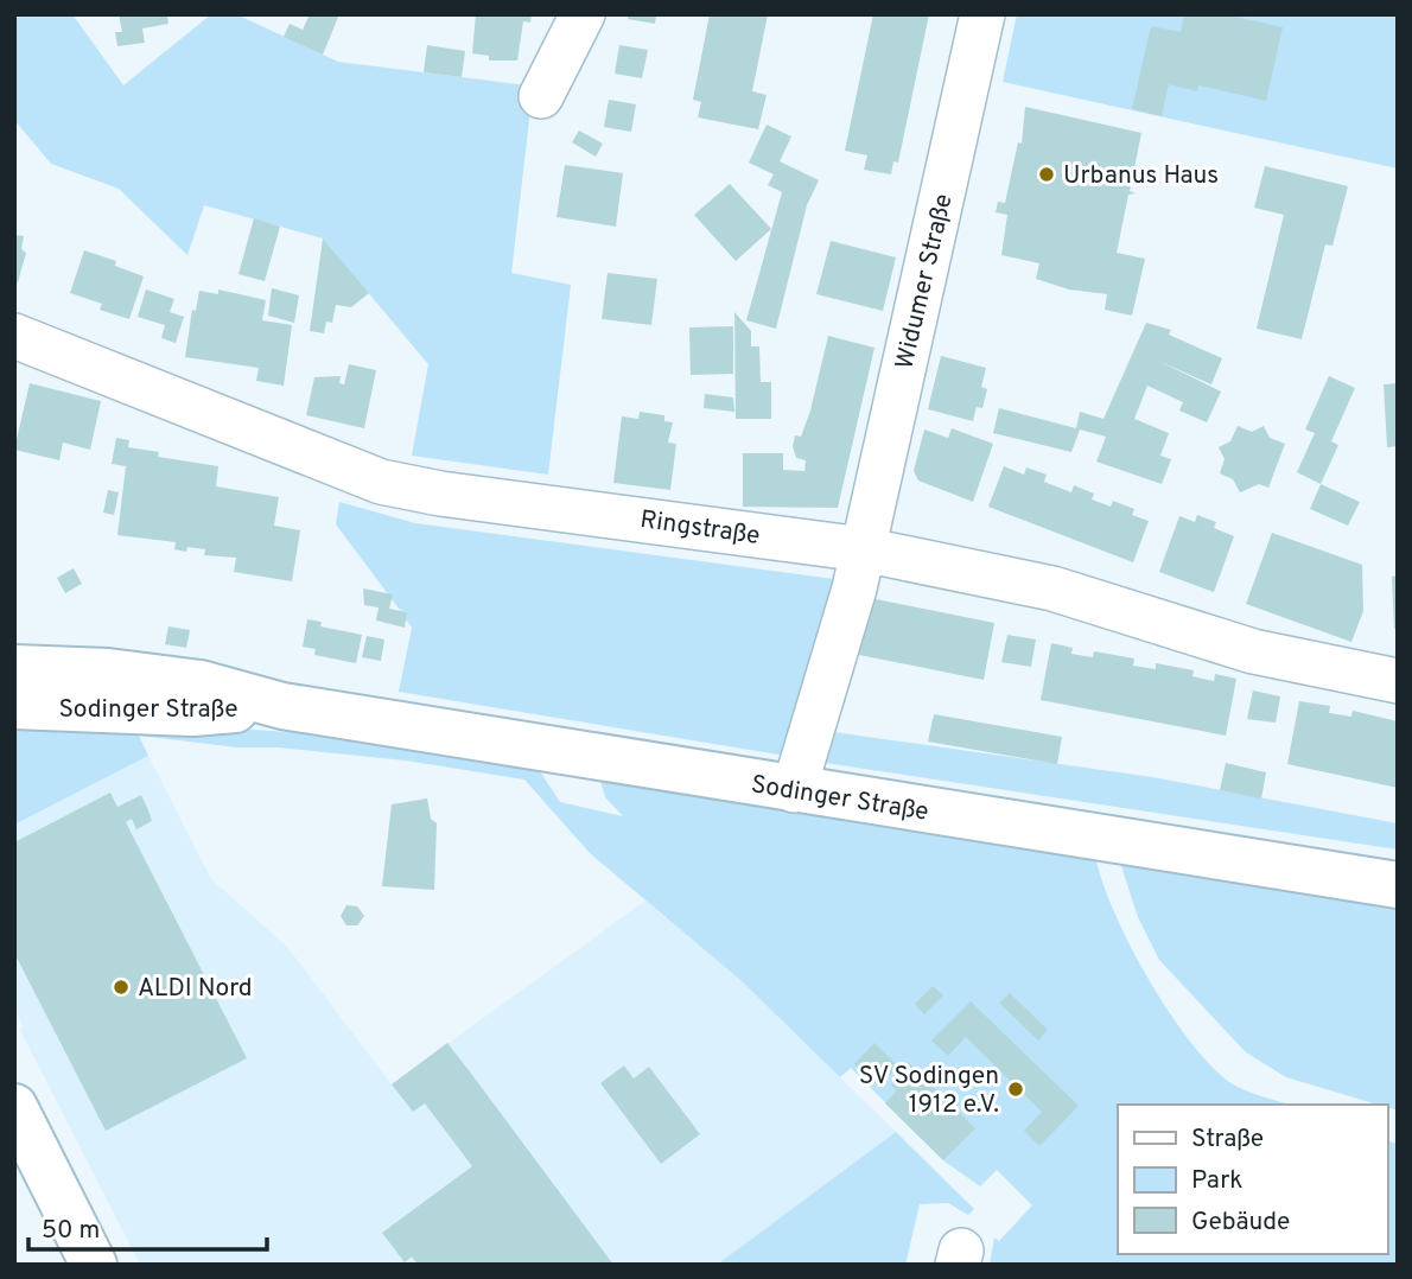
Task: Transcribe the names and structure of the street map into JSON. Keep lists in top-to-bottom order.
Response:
{
  "streets": {
    "main road": ["Sodinger Straße"],
    "street": ["Widumer Straße", "Ringstraße"]
  },
  "crossings": [
    ["Widumer Straße", "Ringstraße"],
    ["Widumer Straße", "Sodinger Straße"]
  ],
  "places": ["Urbanus Haus", "ALDI Nord", "SV Sodingen 1912 e.V."],
  "legend": ["Straße", "Park", "Gebäude"],
  "scale_bar": "50 m"
}
